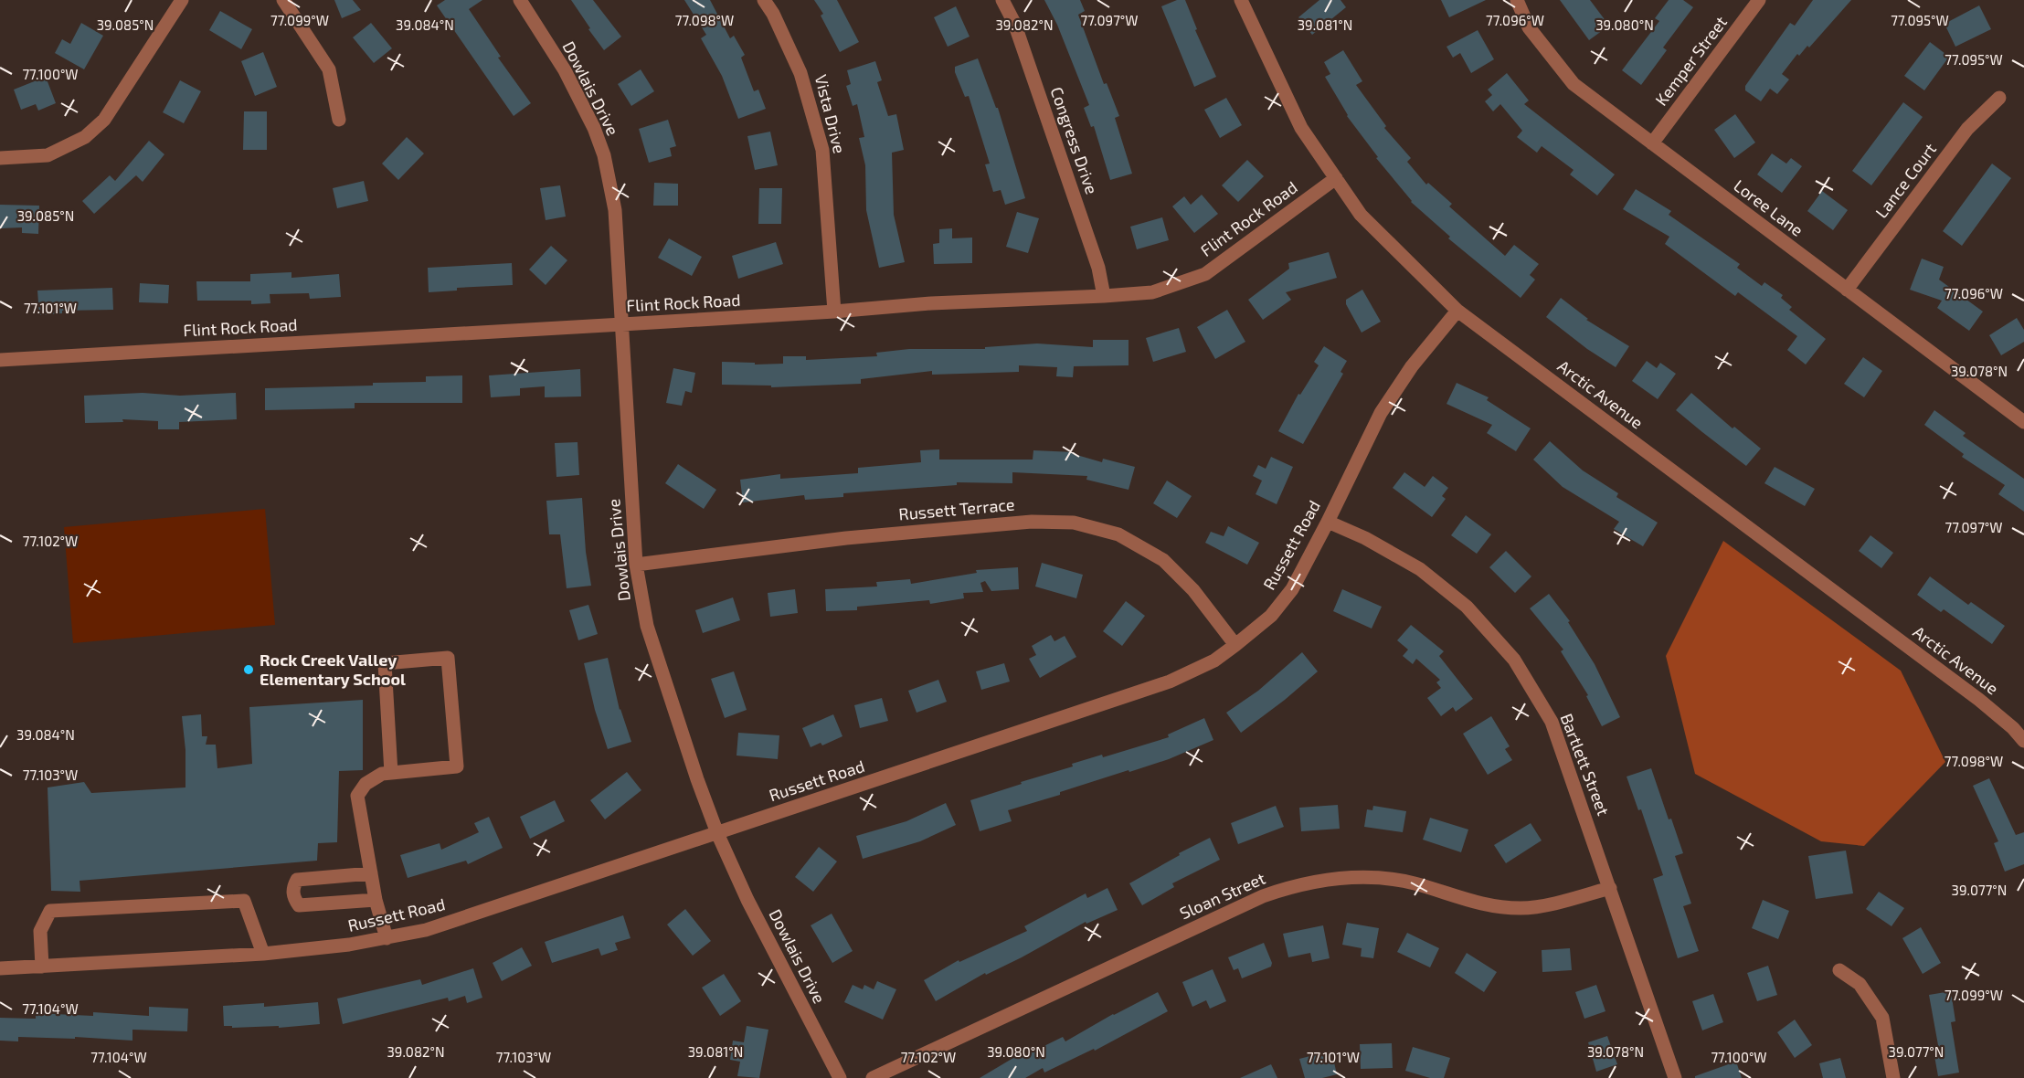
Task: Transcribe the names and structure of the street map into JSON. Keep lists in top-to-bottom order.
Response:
{
  "streets": {
    "street": [
      "Kemper Street",
      "Dowlais Drive",
      "Vista Drive",
      "Congress Drive",
      "Lance Court",
      "Loree Lane",
      "Flint Rock Road",
      "Arctic Avenue",
      "Russett Terrace",
      "Russett Road",
      "Bartlett Street",
      "Sloan Street"
    ]
  },
  "crossings": [
    ["Kemper Street", "Loree Lane"],
    ["Dowlais Drive", "Flint Rock Road"],
    ["Dowlais Drive", "Russett Terrace"],
    ["Dowlais Drive", "Russett Road"],
    ["Vista Drive", "Flint Rock Road"],
    ["Congress Drive", "Flint Rock Road"],
    ["Lance Court", "Loree Lane"],
    ["Flint Rock Road", "Arctic Avenue"],
    ["Arctic Avenue", "Russett Road"],
    ["Russett Terrace", "Russett Road"],
    ["Russett Road", "Bartlett Street"],
    ["Bartlett Street", "Sloan Street"]
  ],
  "places": ["Rock Creek Valley Elementary School"],
  "coordinates": [
    "77.099°W",
    "77.097°W",
    "77.096°W",
    "77.098°W",
    "77.095°W",
    "39.085°N",
    "39.084°N",
    "39.082°N",
    "39.081°N",
    "39.080°N",
    "77.100°W",
    "77.101°W",
    "39.078°N",
    "77.102°W",
    "77.103°W",
    "39.077°N",
    "77.104°W"
  ]
}
